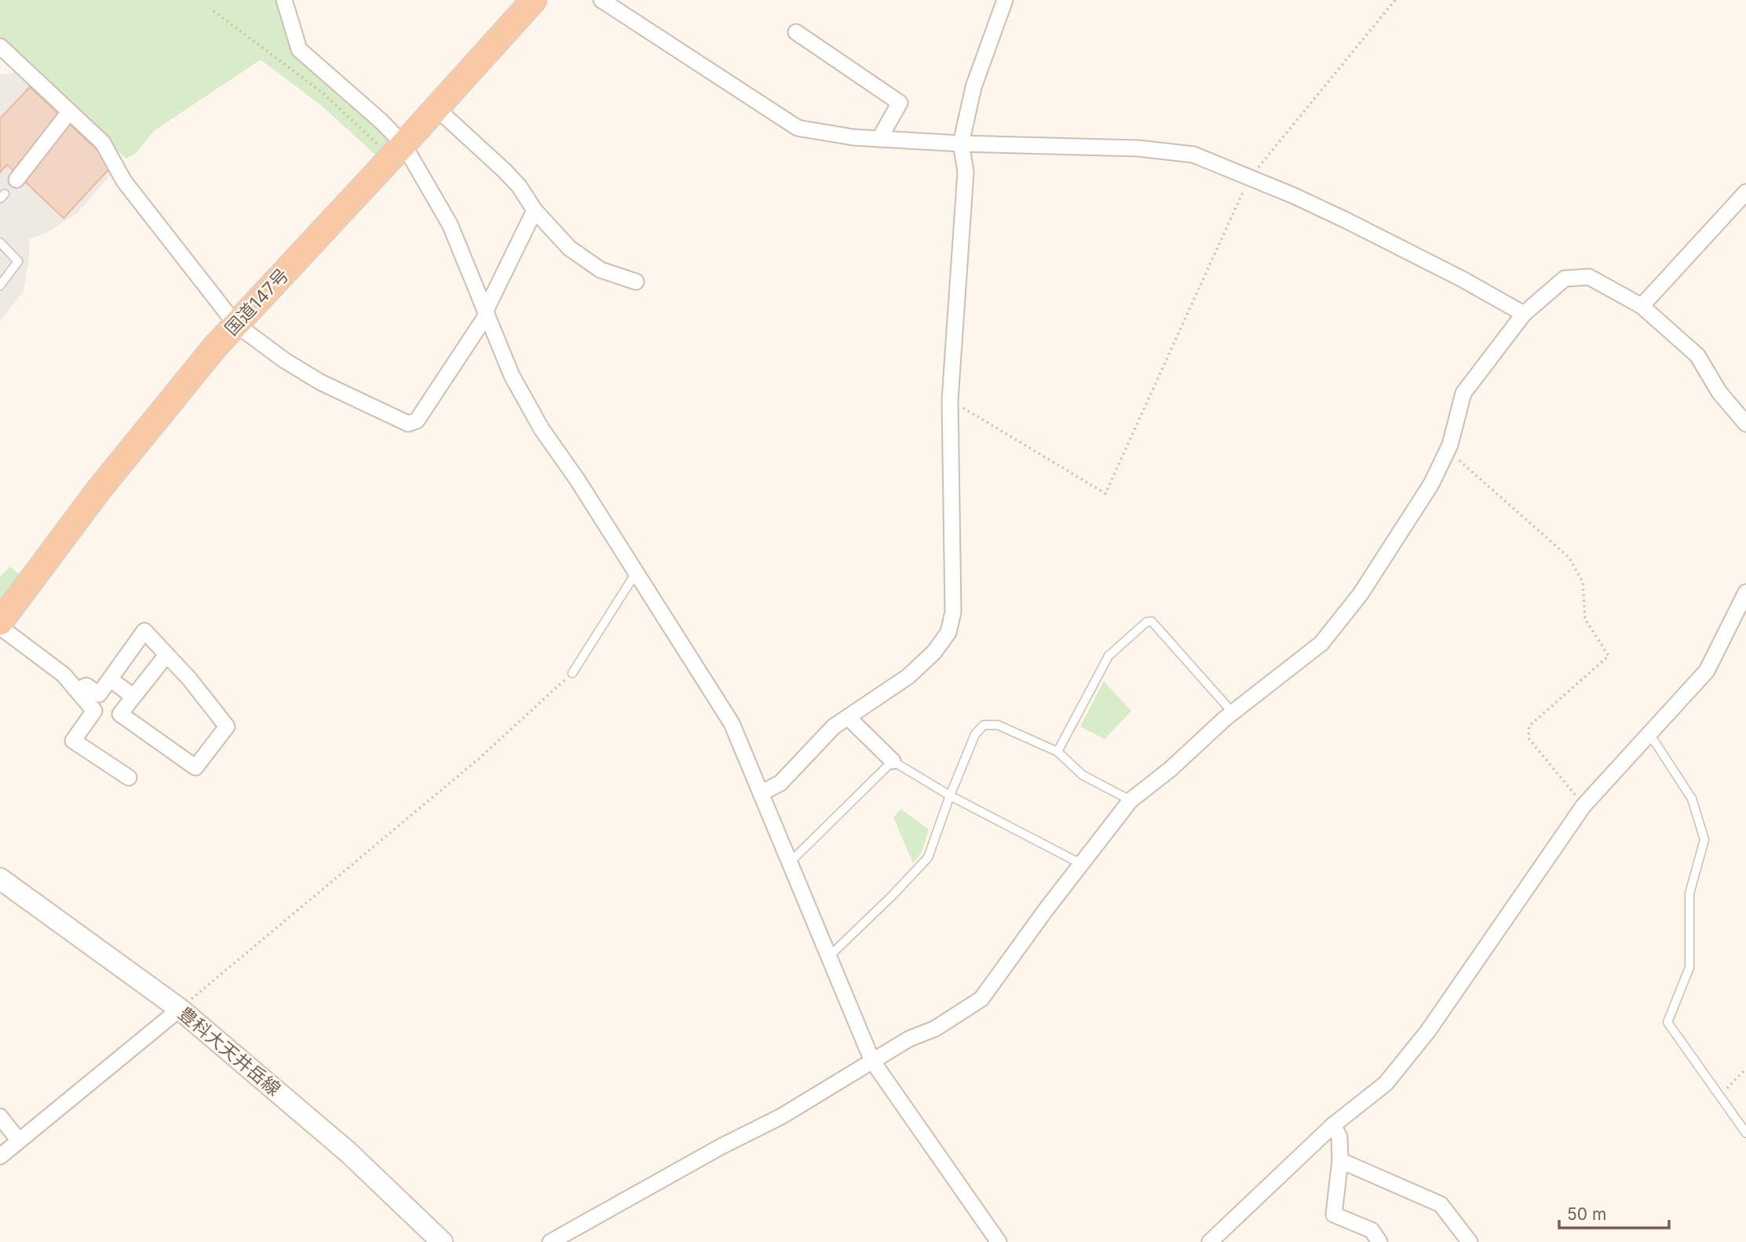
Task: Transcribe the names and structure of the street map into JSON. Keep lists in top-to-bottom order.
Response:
{
  "streets": {
    "highway": ["国道147号"],
    "main road": ["豊科大天井岳線"]
  },
  "scale_bar": "50 m"
}
